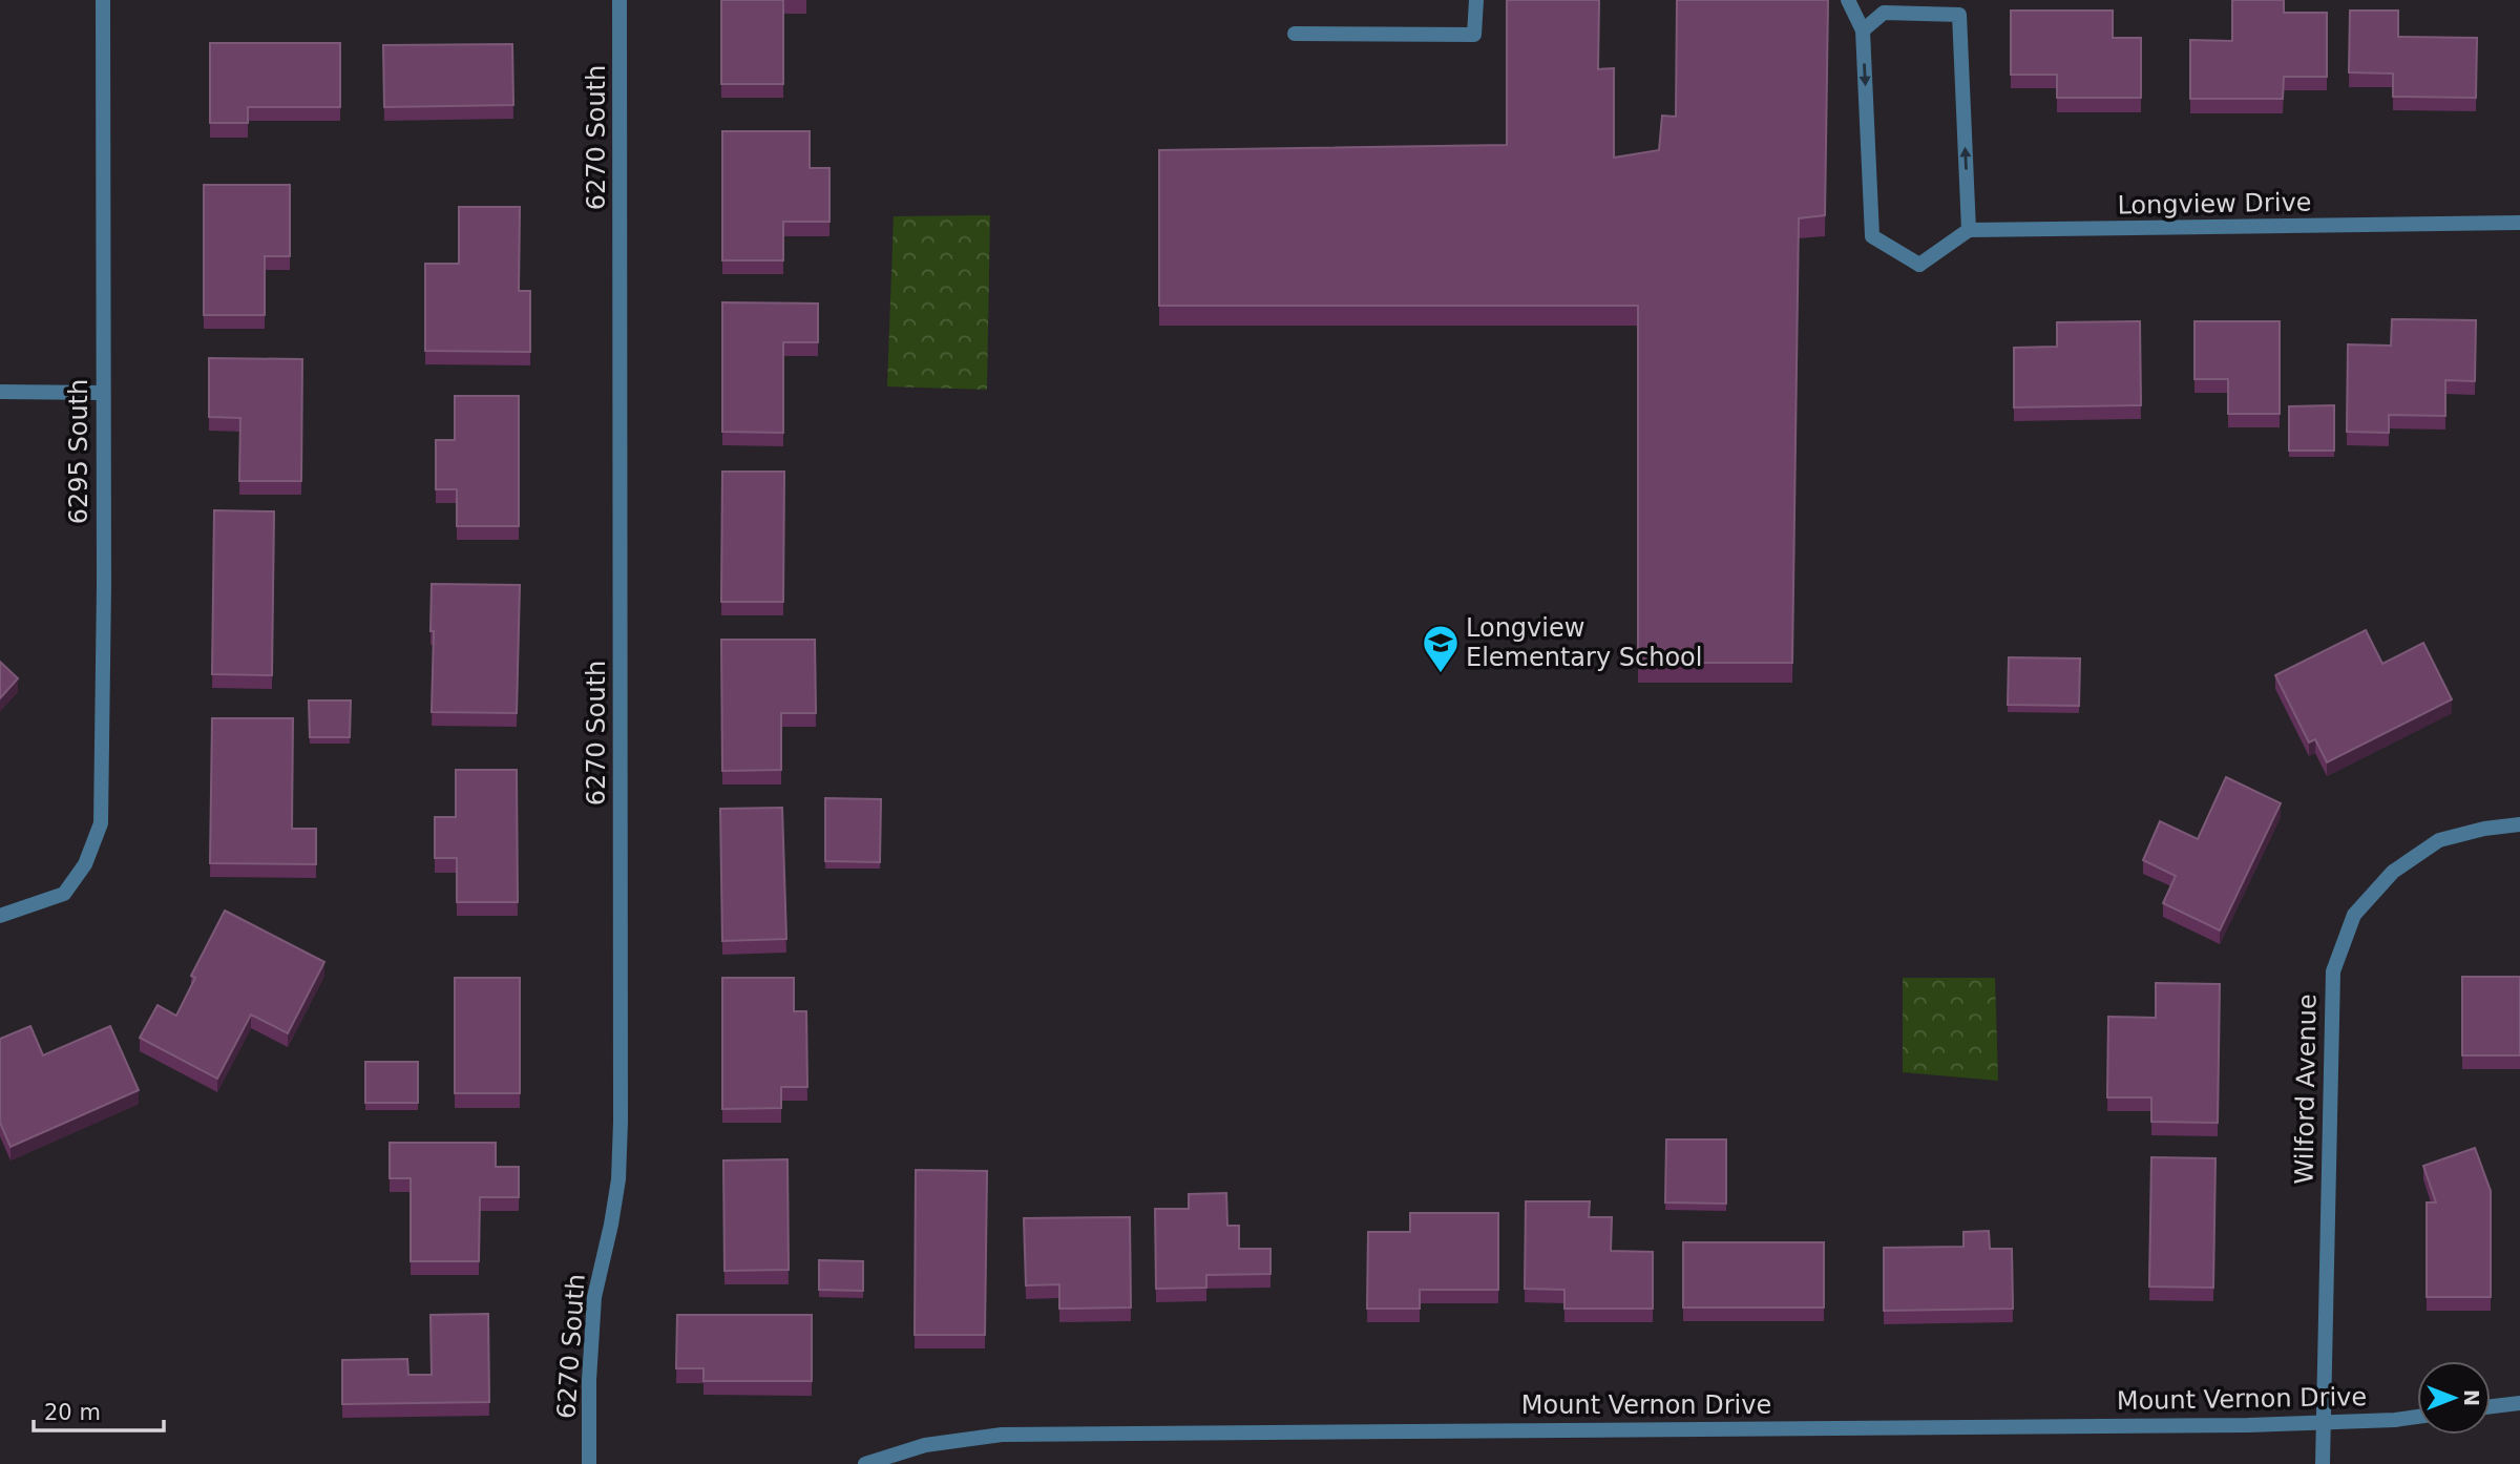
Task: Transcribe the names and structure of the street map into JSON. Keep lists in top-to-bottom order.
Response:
{
  "streets": {
    "street": [
      "6270 South",
      "Longview Drive",
      "6295 South",
      "Wilford Avenue",
      "Mount Vernon Drive"
    ]
  },
  "crossings": [
    ["Wilford Avenue", "Mount Vernon Drive"]
  ],
  "places": {
    "school or university": ["Longview Elementary School"]
  },
  "scale_bar": "20 m",
  "north": "right"
}
